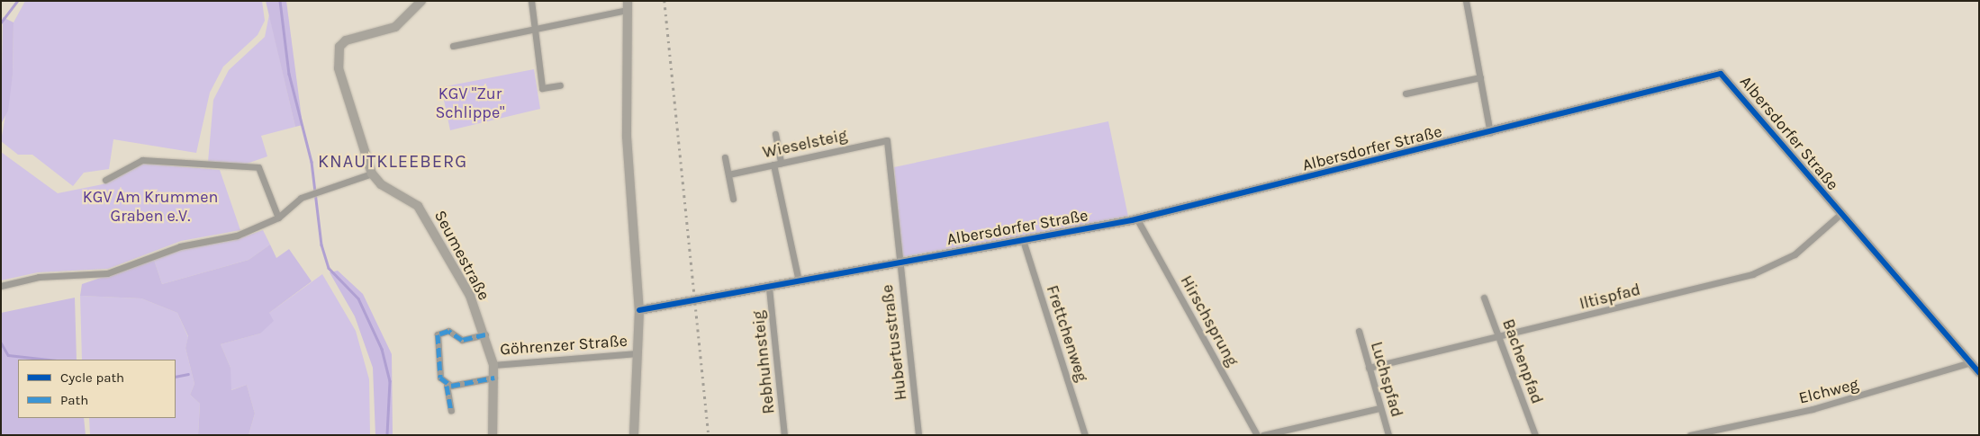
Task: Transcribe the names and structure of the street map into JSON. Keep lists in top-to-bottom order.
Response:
{
  "streets": {
    "street": [
      "Albersdorfer Straße",
      "Wieselsteig",
      "Seumestraße",
      "Iltispfad",
      "Hirschsprung",
      "Frettchenweg",
      "Hubertusstraße",
      "Göhrenzer Straße",
      "Bachenpfad",
      "Rebhuhnsteig",
      "Luchspfad",
      "Elchweg"
    ]
  },
  "crossings": [
    ["Albersdorfer Straße", "Iltispfad"],
    ["Albersdorfer Straße", "Hirschsprung"],
    ["Albersdorfer Straße", "Frettchenweg"],
    ["Albersdorfer Straße", "Hubertusstraße"],
    ["Albersdorfer Straße", "Rebhuhnsteig"],
    ["Albersdorfer Straße", "Elchweg"],
    ["Wieselsteig", "Hubertusstraße"],
    ["Seumestraße", "Göhrenzer Straße"],
    ["Iltispfad", "Bachenpfad"],
    ["Iltispfad", "Luchspfad"]
  ],
  "districts": ["KNAUTKLEEBERG"],
  "parks": ["KGV \"Zur Schlippe\"", "KGV Am Krummen Graben e.V."],
  "legend": ["Cycle path", "Path"]
}
